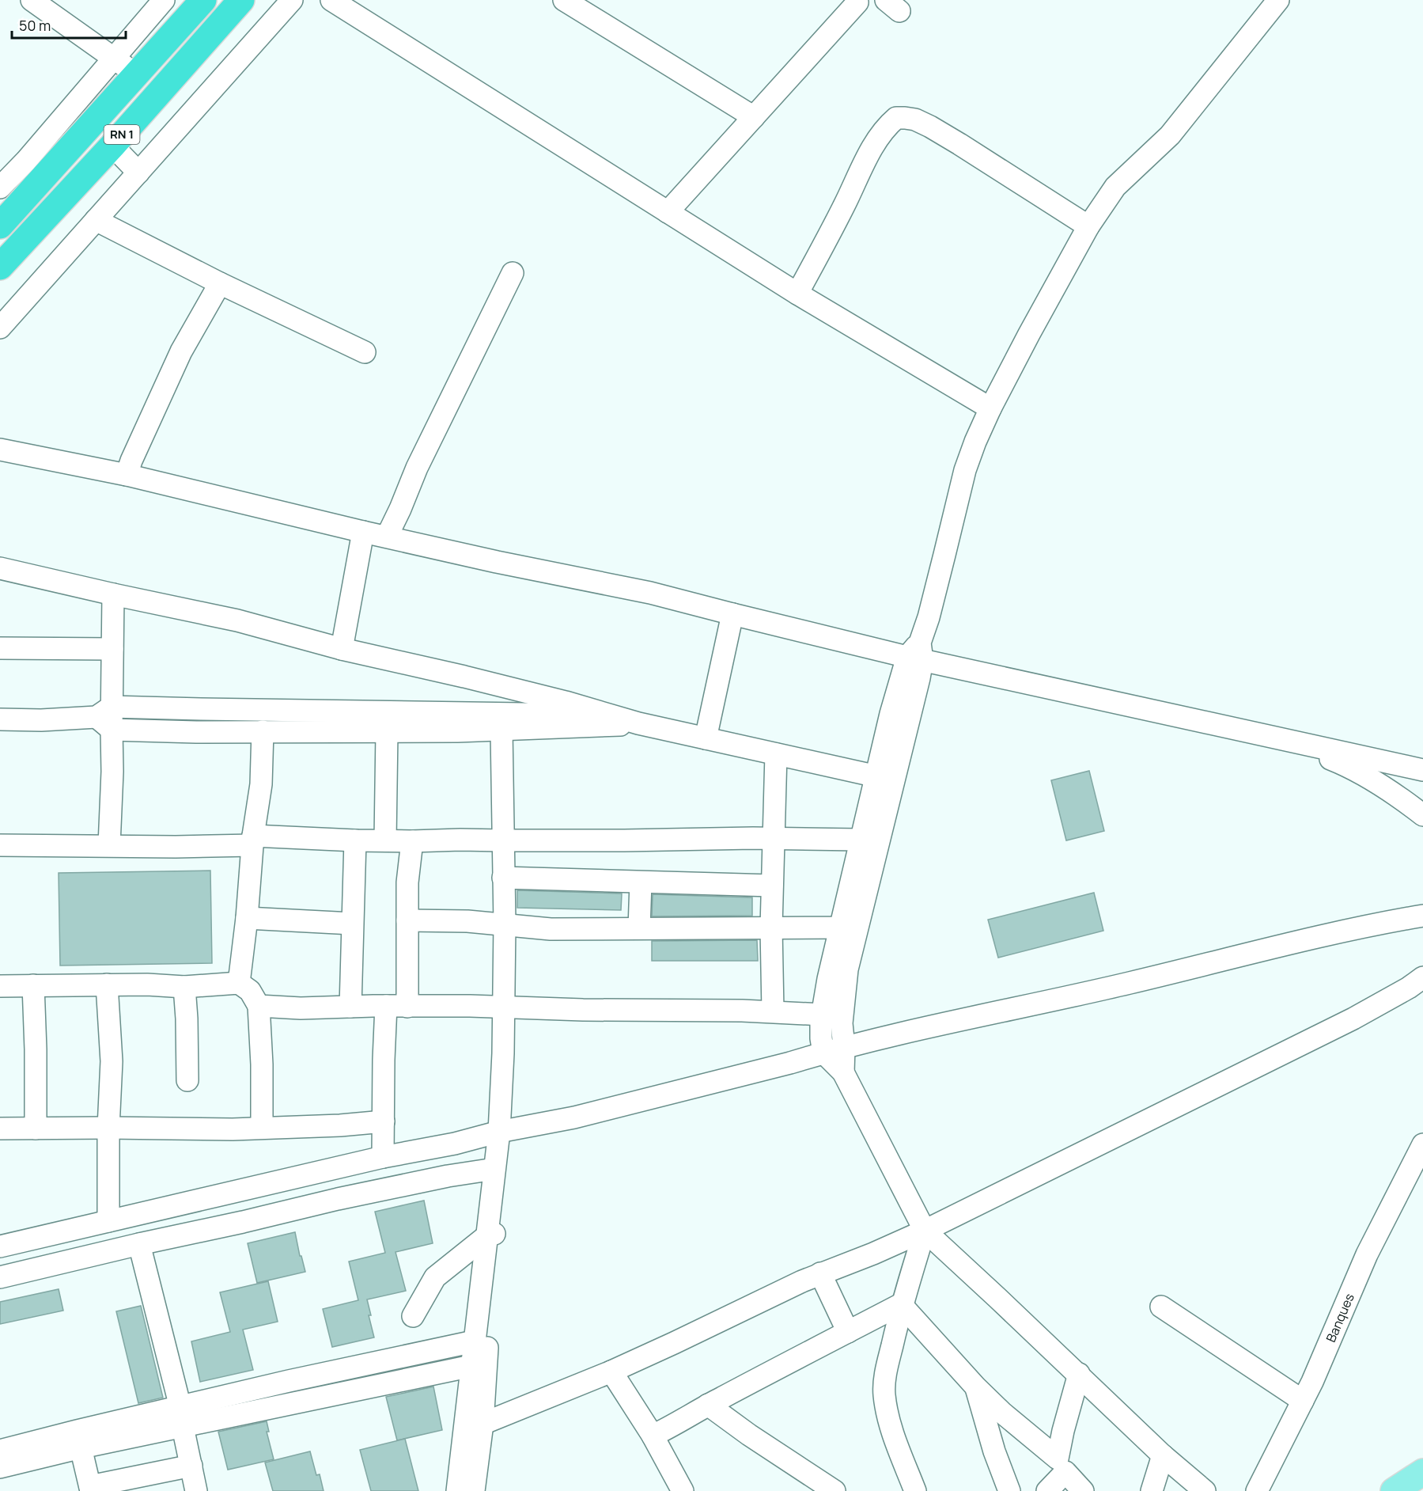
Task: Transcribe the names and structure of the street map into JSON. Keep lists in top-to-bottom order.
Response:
{
  "streets": {
    "highway": ["RN 1"],
    "street": ["Banques"]
  },
  "scale_bar": "50 m"
}
